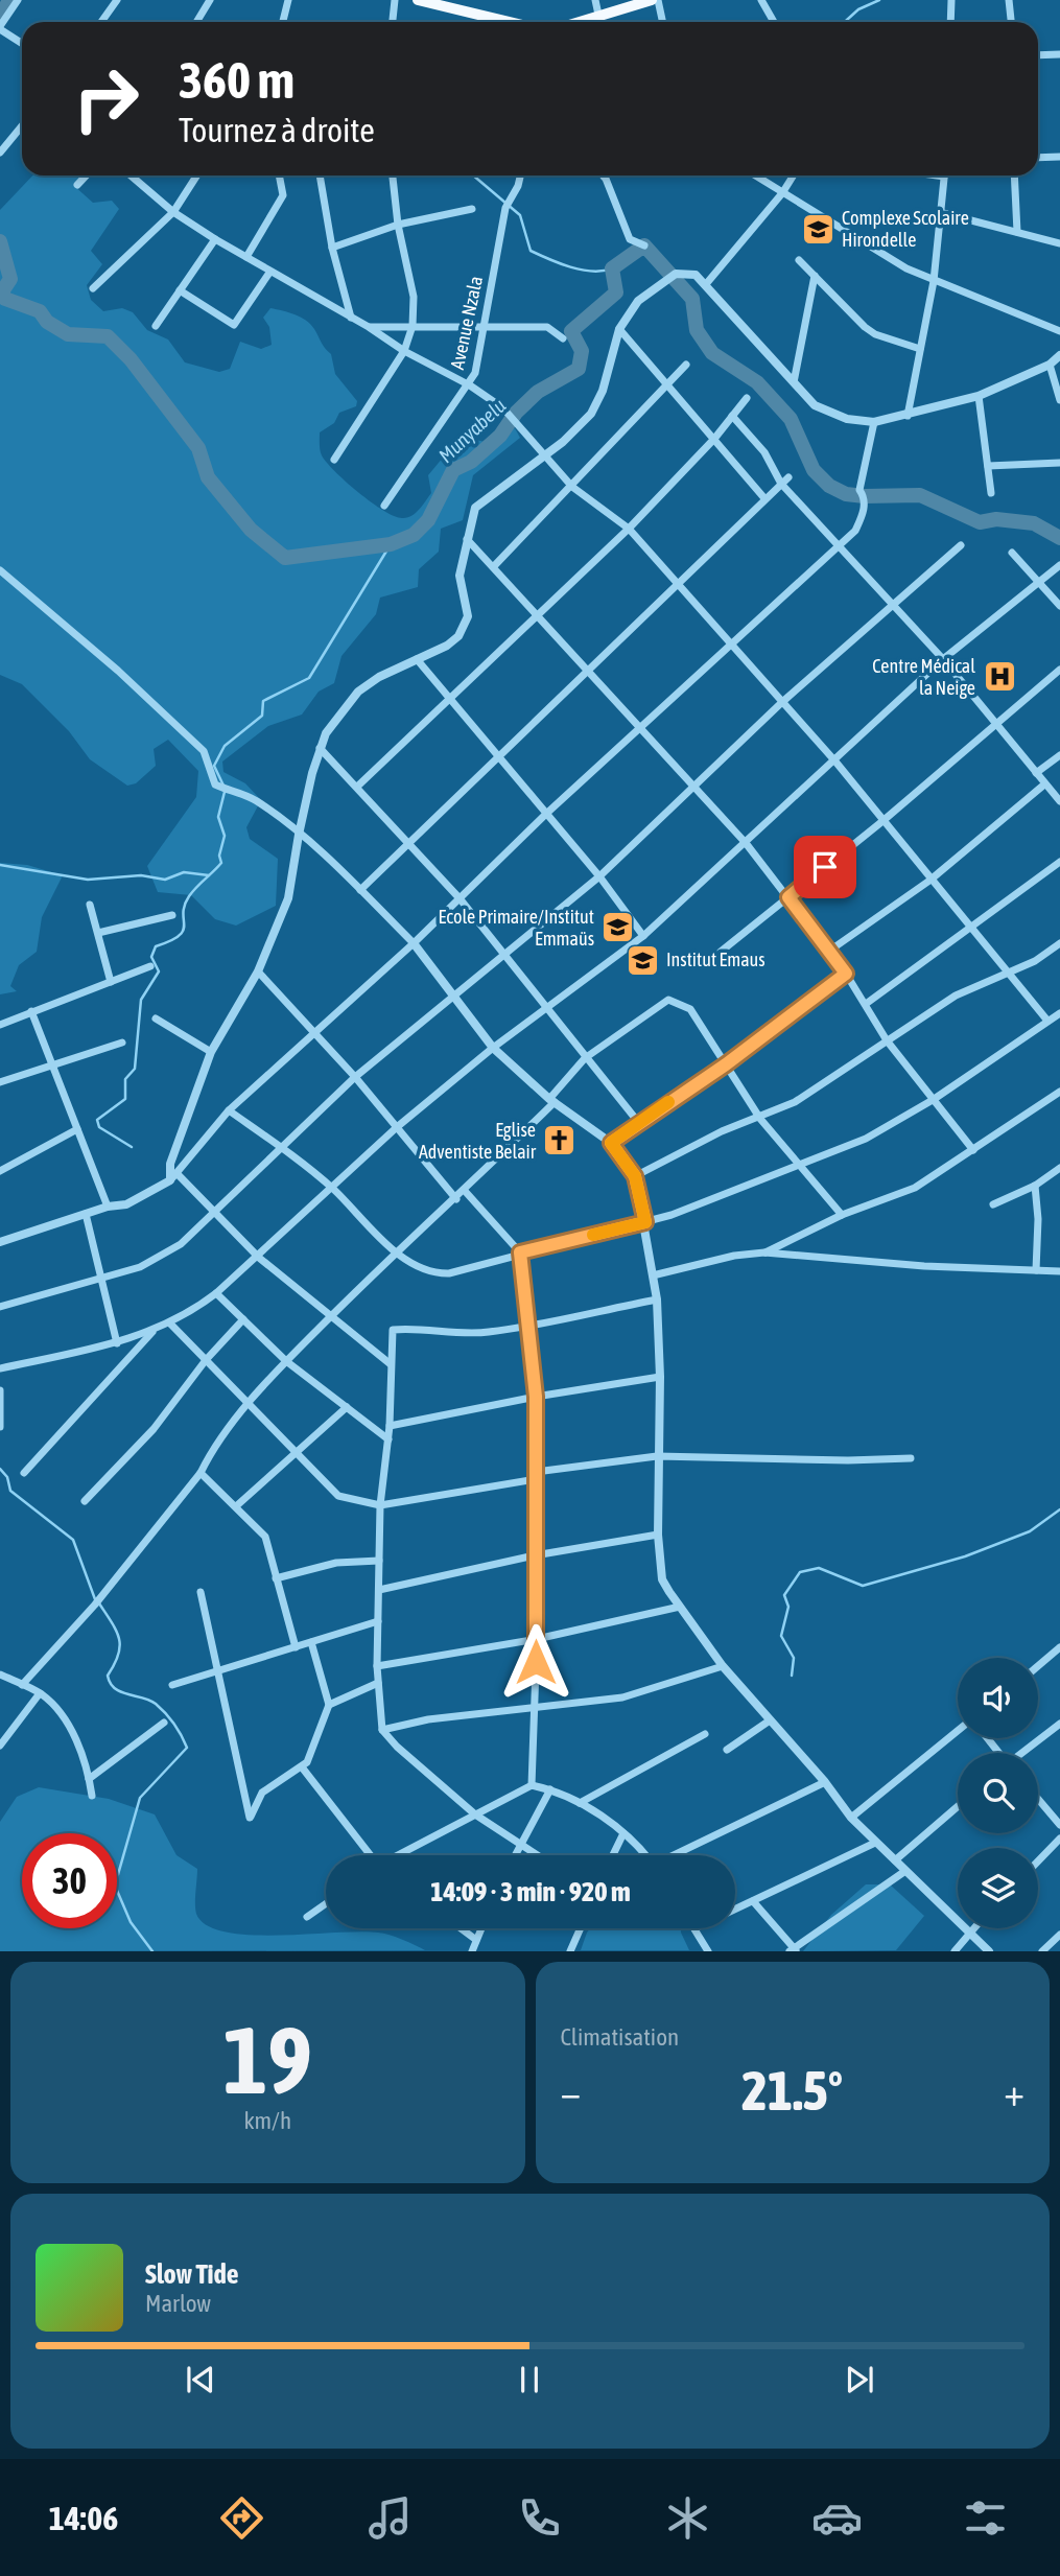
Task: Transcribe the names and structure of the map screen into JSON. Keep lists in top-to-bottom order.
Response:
{
  "streets": {
    "street": ["Avenue Nzala"]
  },
  "water": ["Munyabelu"],
  "places": {
    "school or university": ["Complexe Scolaire Hirondelle", "Ecole Primaire/Institut Emmaüs", "Institut Emaus"],
    "hospital": ["Centre Médical la Neige"],
    "church": ["Eglise Adventiste Belair"]
  },
  "page": {
    "turn": ["360 m", "Tournez à droite"],
    "limit": "30",
    "trip": "14:09 · 3 min · 920 m",
    "tile": [
      ["19", "km/h"],
      "Climatisation"
    ],
    "heat": ["−", "21.5°", "+"],
    "song": ["Slow Tide", "Marlow"],
    "tabs": "14:06"
  }
}
